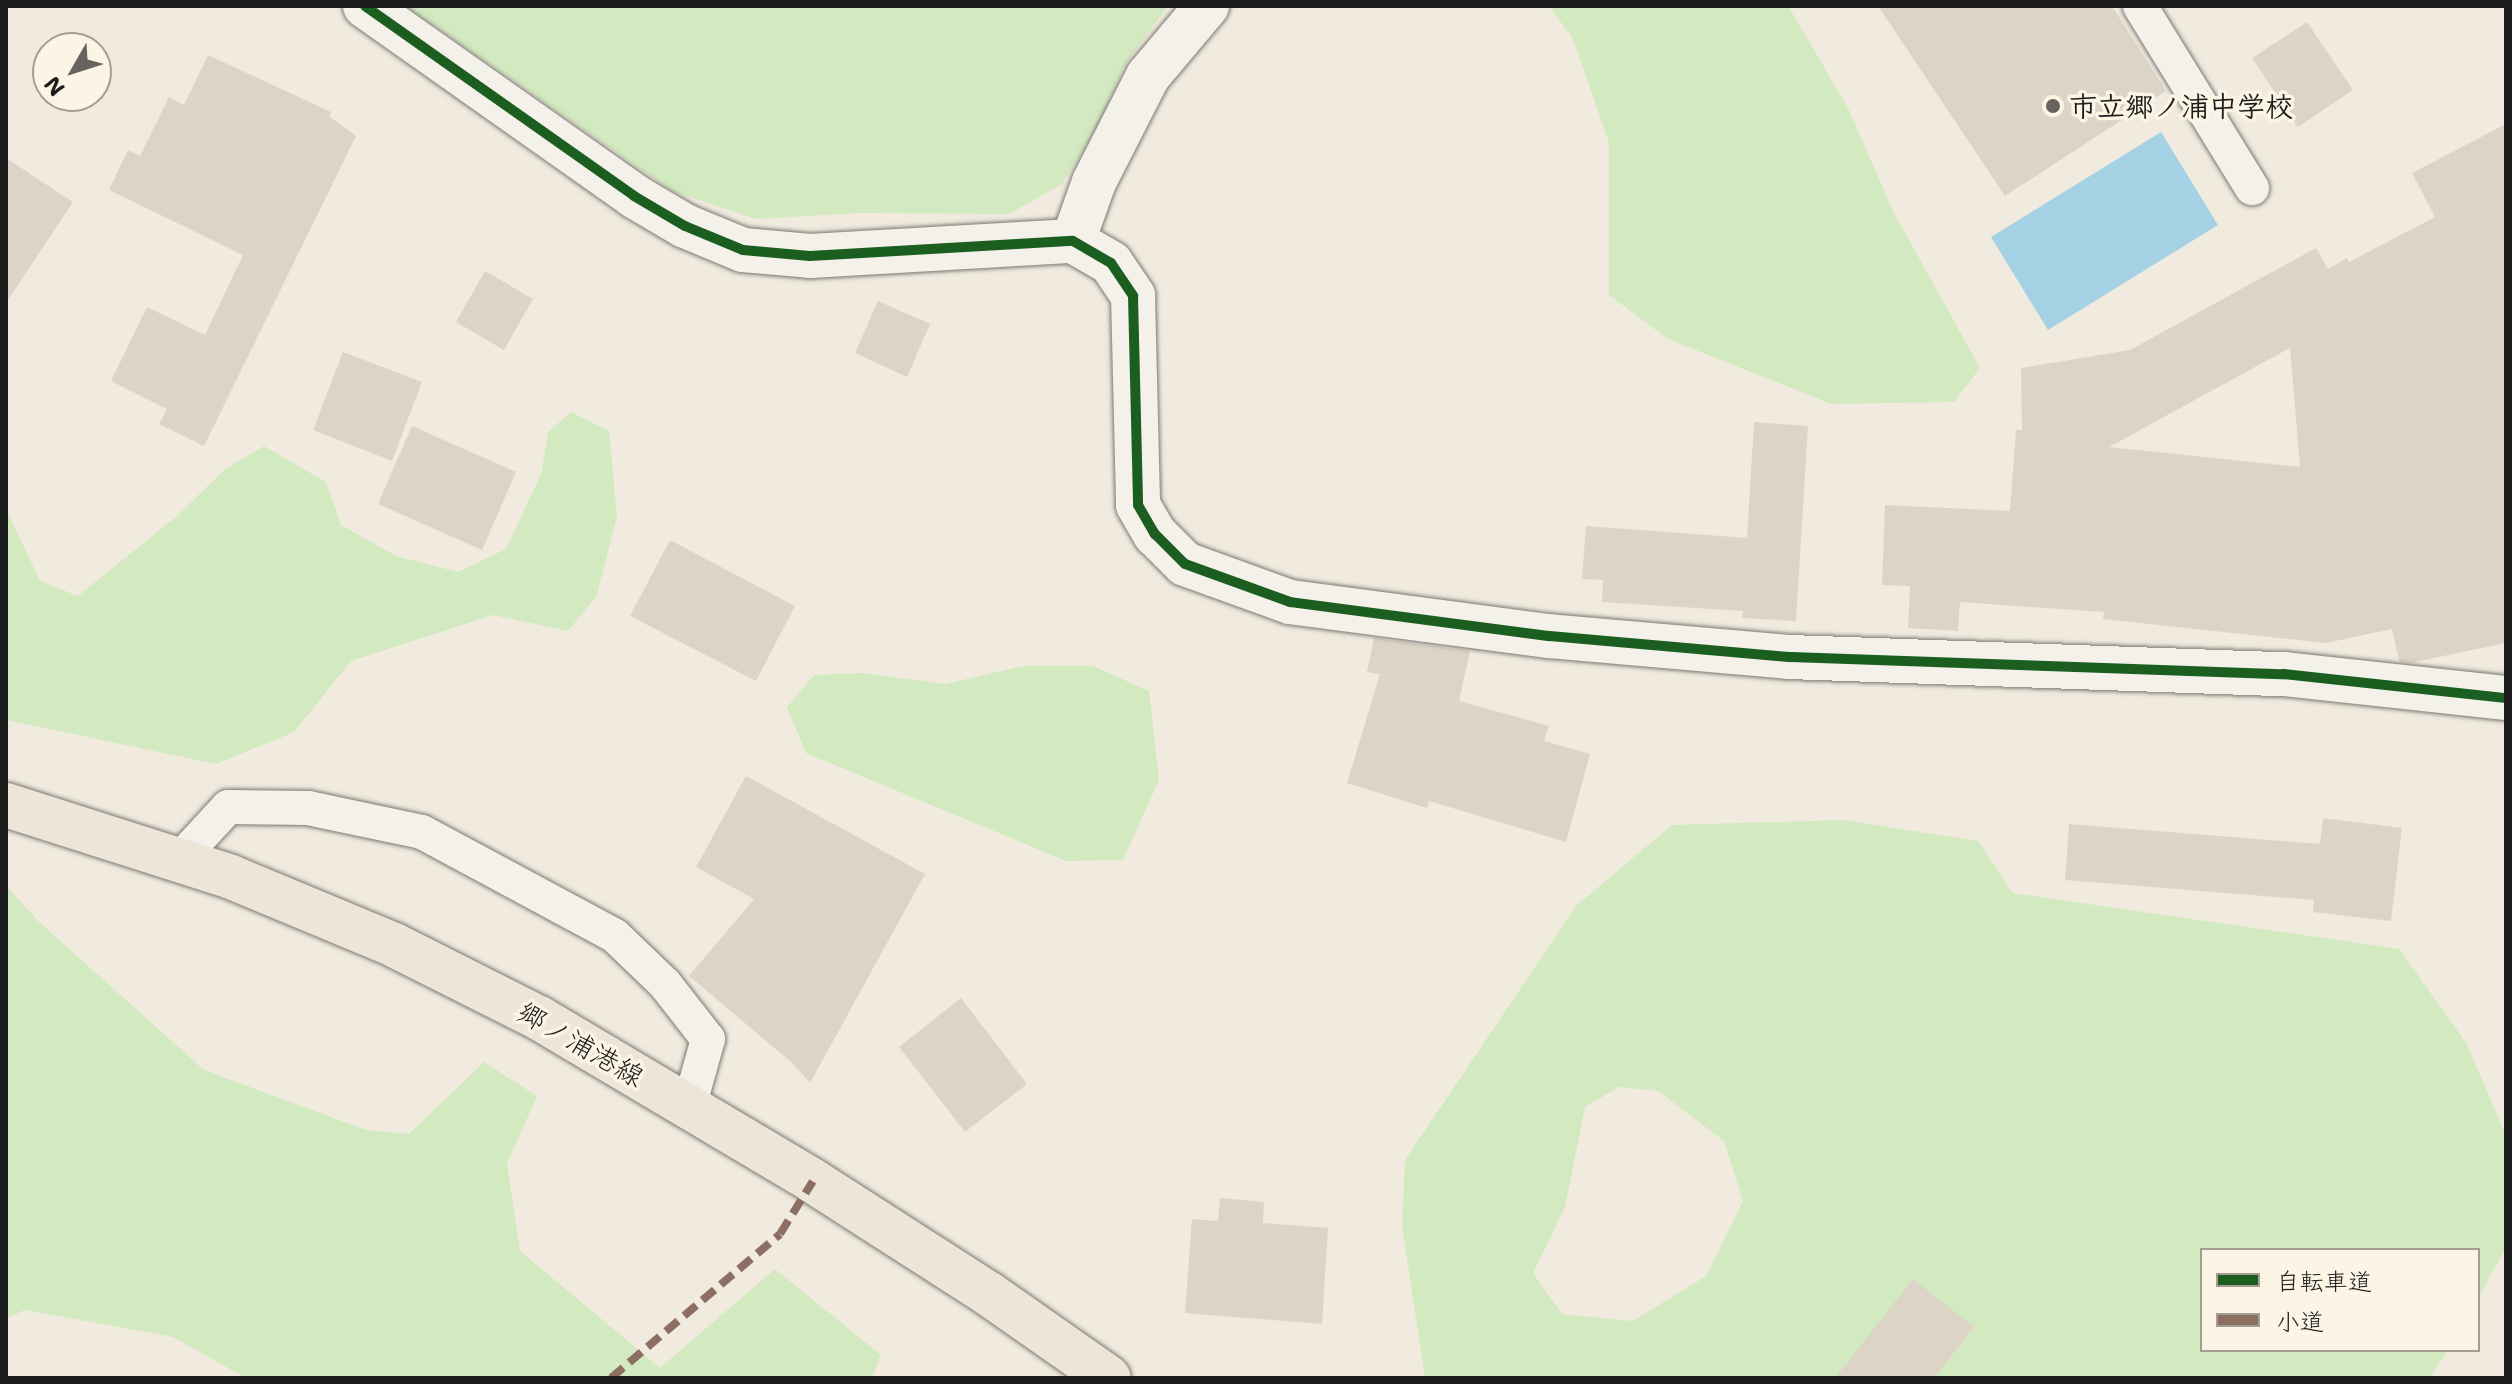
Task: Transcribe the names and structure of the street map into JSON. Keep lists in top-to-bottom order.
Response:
{
  "streets": {
    "main road": ["郷ノ浦港線"]
  },
  "places": ["市立郷ノ浦中学校"],
  "legend": ["自転車道", "小道"],
  "north": "bottom left"
}
